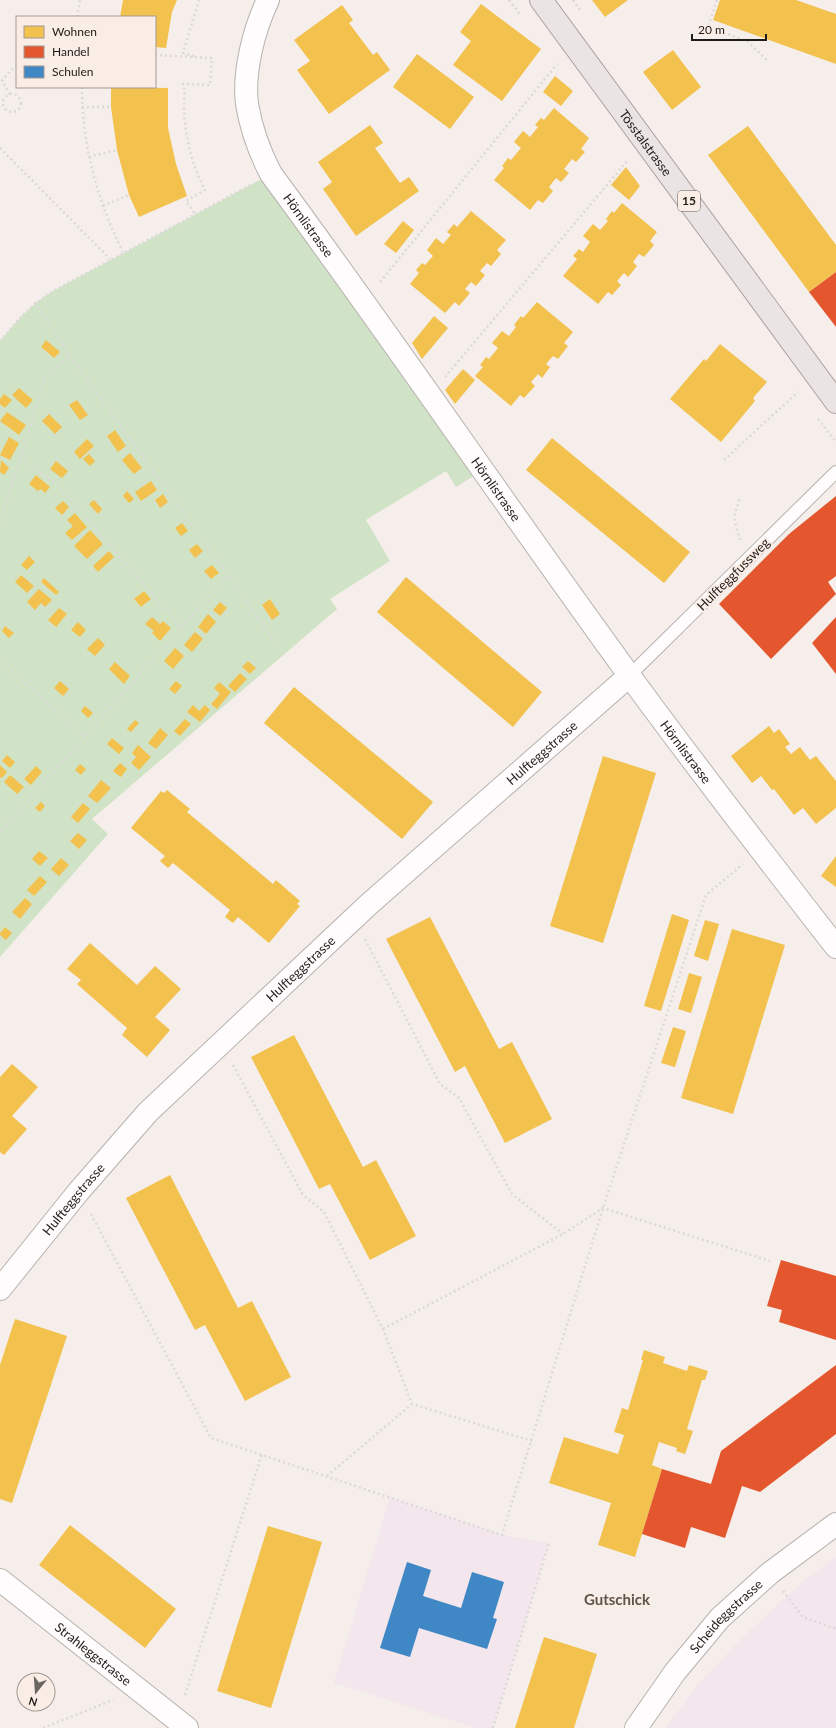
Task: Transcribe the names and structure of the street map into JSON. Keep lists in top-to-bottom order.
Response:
{
  "streets": {
    "main road": ["Tösstalstrasse", "15"],
    "street": [
      "Hörnlistrasse",
      "Hulfteggstrasse",
      "Scheideggstrasse",
      "Strahleggstrasse"
    ],
    "lane": ["Hulfteggfussweg"]
  },
  "crossings": [
    ["Hörnlistrasse", "Hulfteggfussweg"],
    ["Hörnlistrasse", "Hulfteggstrasse"],
    ["Hulfteggfussweg", "Hulfteggstrasse"]
  ],
  "districts": ["Gutschick"],
  "legend": ["Wohnen", "Handel", "Schulen"],
  "scale_bar": "20 m",
  "north": "bottom"
}
